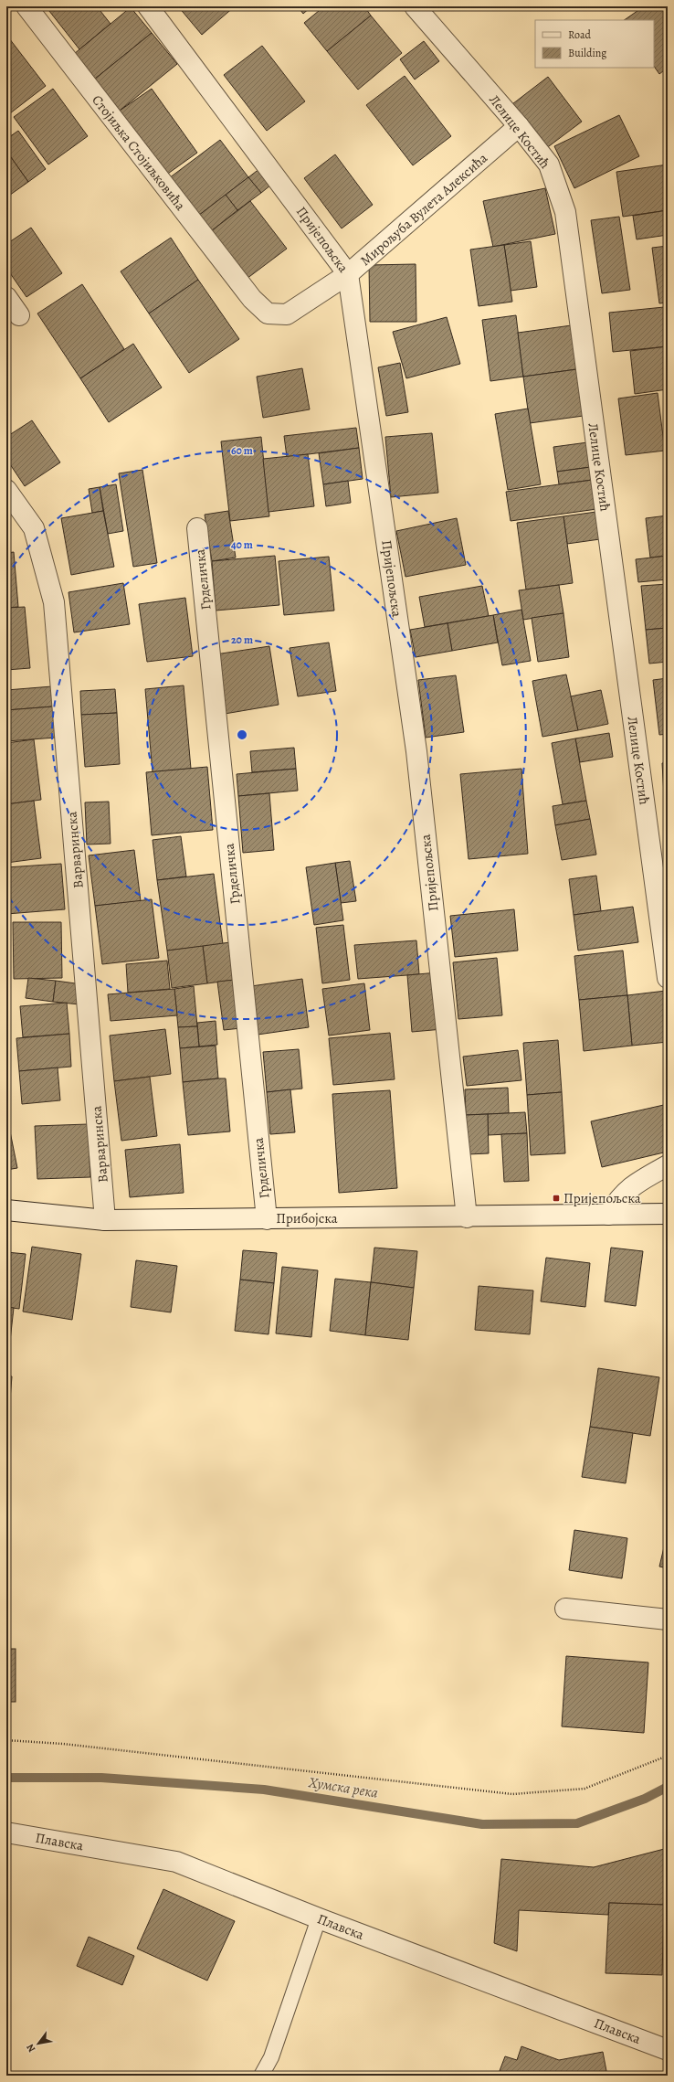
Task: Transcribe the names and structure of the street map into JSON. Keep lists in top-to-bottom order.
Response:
{
  "streets": {
    "street": [
      "Лелице Костић",
      "Стојиљка Стојиљковића",
      "Мирољуба Вулета Алексића",
      "Пријепољска",
      "Грделичка",
      "Варваринска",
      "Прибојска",
      "Плавска"
    ]
  },
  "crossings": [
    ["Лелице Костић", "Мирољуба Вулета Алексића"],
    ["Стојиљка Стојиљковића", "Мирољуба Вулета Алексића"],
    ["Мирољуба Вулета Алексића", "Пријепољска"],
    ["Пријепољска", "Прибојска"],
    ["Грделичка", "Прибојска"],
    ["Варваринска", "Прибојска"]
  ],
  "water": ["Хумска река"],
  "places": {
    "transit": ["Пријепољска"]
  },
  "legend": ["Road", "Building"],
  "north": "bottom left",
  "rings": ["60 m", "40 m", "20 m"]
}
